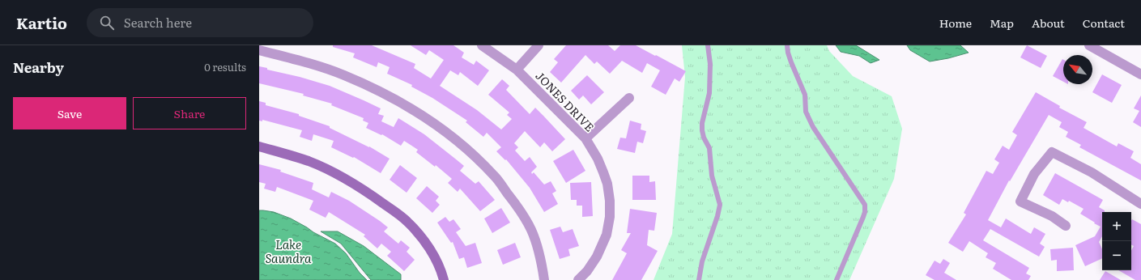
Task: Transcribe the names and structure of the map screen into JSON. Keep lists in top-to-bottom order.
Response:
{
  "streets": {
    "street": ["JONES DRIVE"]
  },
  "water": ["Lake Saundra"],
  "north": "top left",
  "page": {
    "header": "Kartio",
    "search": "Search here",
    "nav": [
      "Home",
      "Map",
      "About",
      "Contact"
    ],
    "heading": ["Nearby", "0 results"],
    "buttons": ["Save", "Share"],
    "map_buttons": ["+", "−"]
  }
}
